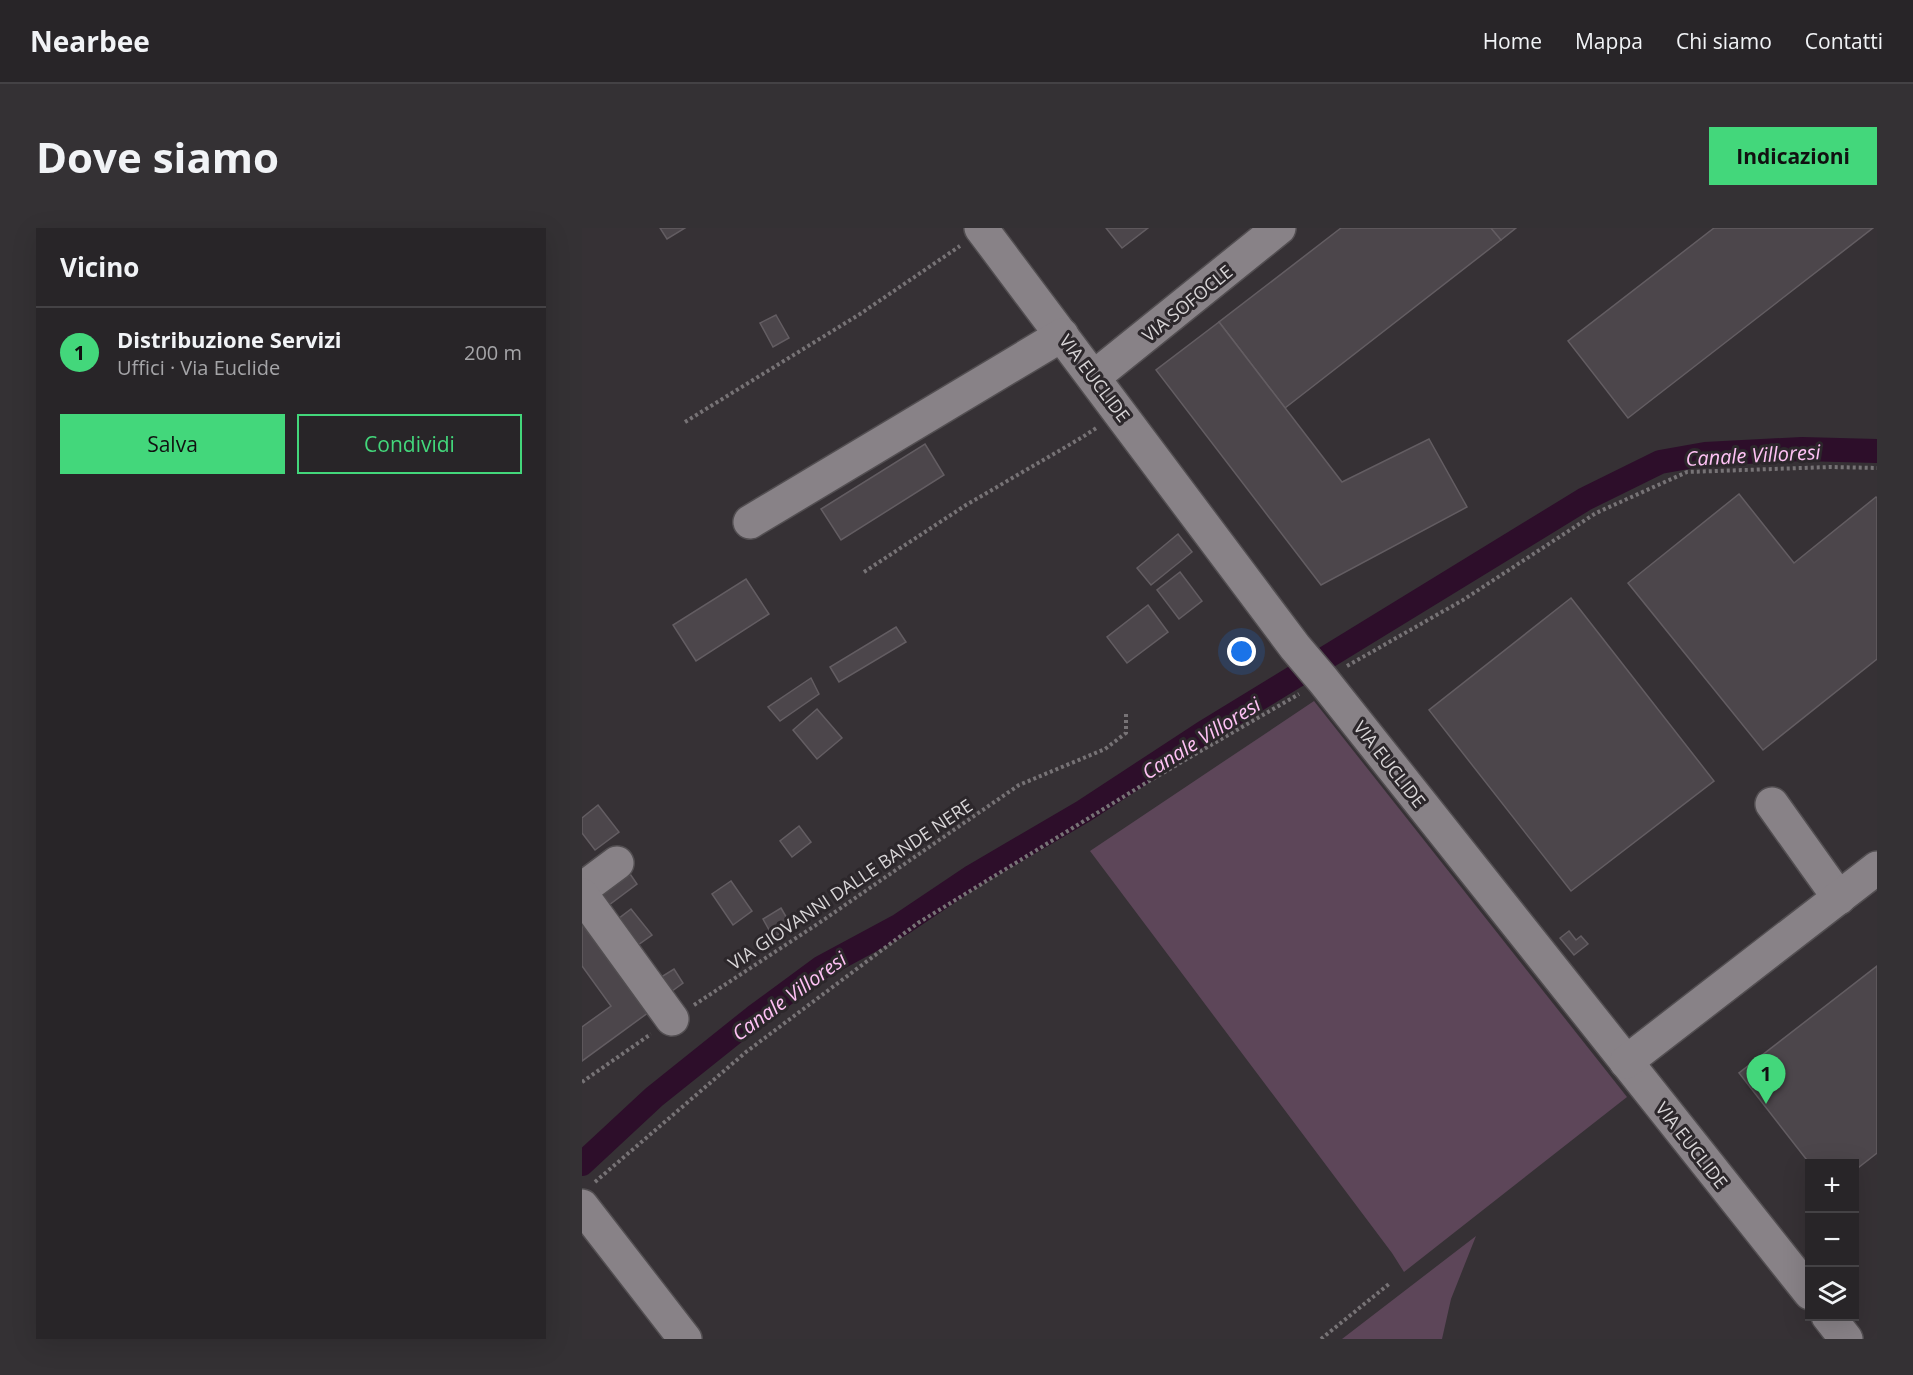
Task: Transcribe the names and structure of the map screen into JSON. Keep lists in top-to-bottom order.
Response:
{
  "streets": {
    "street": ["VIA SOFOCLE", "VIA EUCLIDE"],
    "path": ["VIA GIOVANNI DALLE BANDE NERE"]
  },
  "crossings": [
    ["VIA SOFOCLE", "VIA EUCLIDE"]
  ],
  "water": ["Canale Villoresi"],
  "page": {
    "header": "Nearbee",
    "nav": [
      "Home",
      "Mappa",
      "Chi siamo",
      "Contatti"
    ],
    "buttons": [
      "Indicazioni",
      ["Salva", "Condividi"]
    ],
    "title": "Dove siamo",
    "heading": "Vicino",
    "list": [
      {
        "mark": "1",
        "name": "Distribuzione Servizi",
        "note": "Uffici · Via Euclide",
        "value": "200 m"
      }
    ],
    "pins": "1",
    "map_buttons": ["+", "−"]
  }
}
